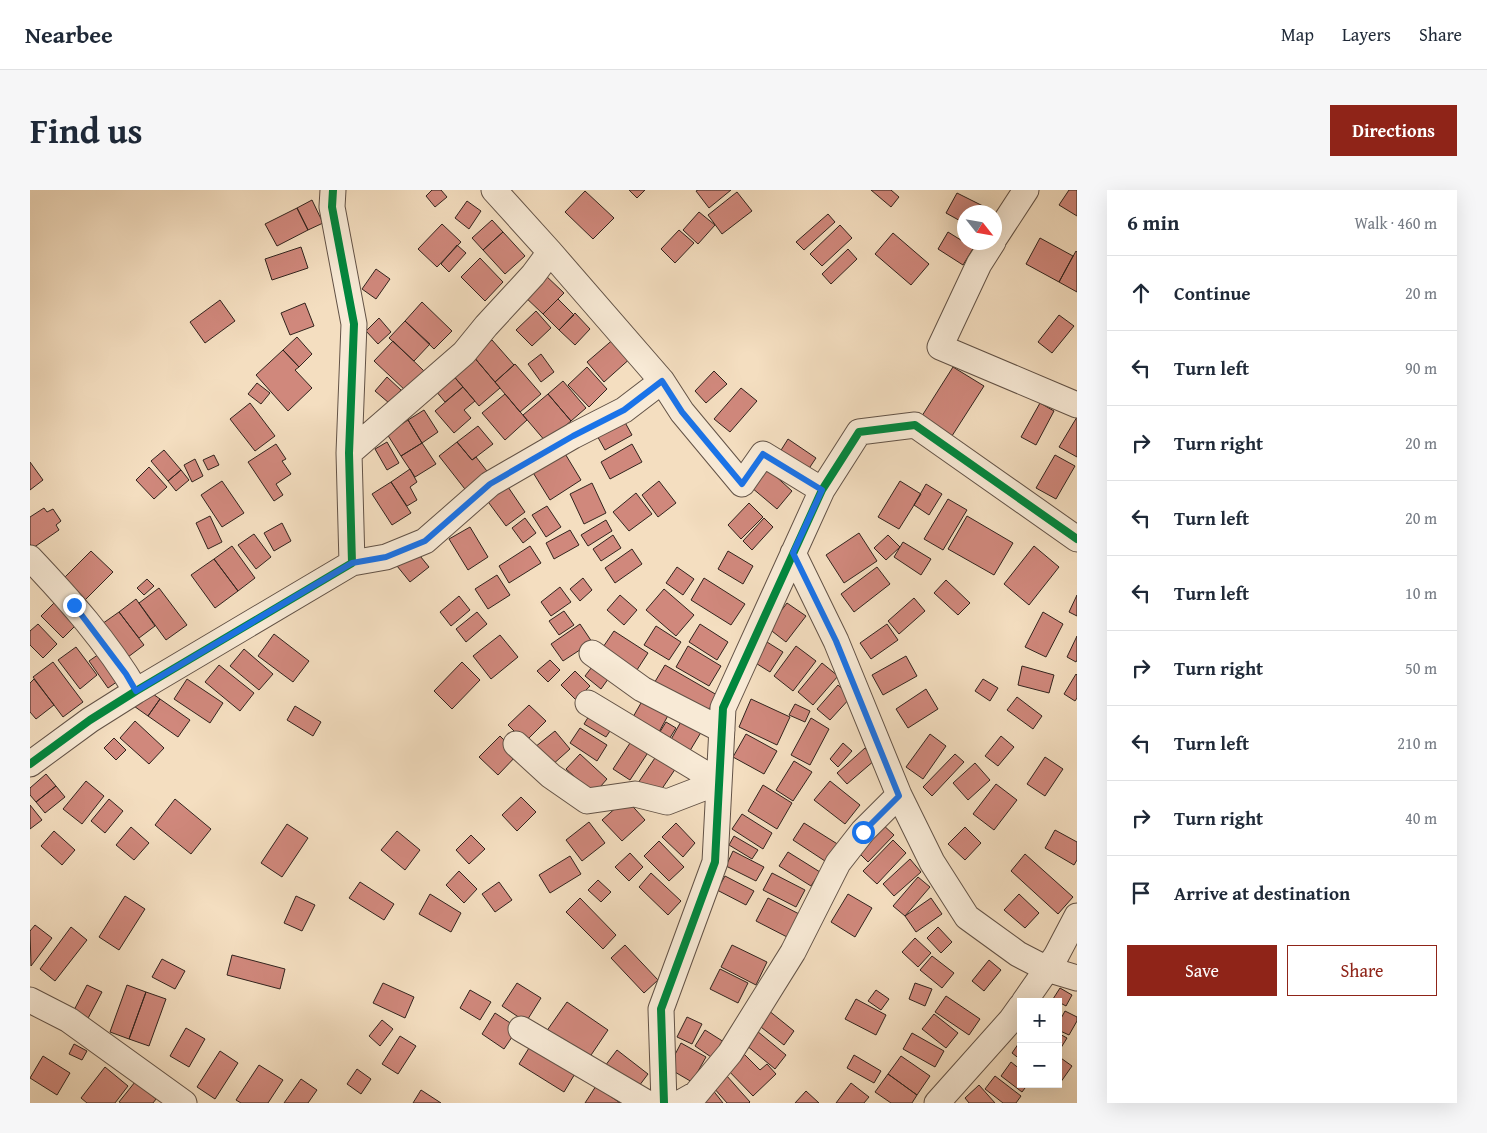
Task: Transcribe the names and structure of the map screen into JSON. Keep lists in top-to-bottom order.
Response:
{
  "north": "bottom right",
  "page": {
    "header": "Nearbee",
    "nav": ["Map", "Layers", "Share"],
    "title": "Find us",
    "buttons": [
      "Directions",
      ["Save", "Share"]
    ],
    "heading": ["6 min", "Walk · 460 m"],
    "list": [
      ["Continue", "20 m"],
      ["Turn left", "90 m"],
      ["Turn right", "20 m"],
      ["Turn left", "20 m"],
      ["Turn left", "10 m"],
      ["Turn right", "50 m"],
      ["Turn left", "210 m"],
      ["Turn right", "40 m"],
      "Arrive at destination"
    ],
    "map_buttons": ["+", "−"]
  }
}
